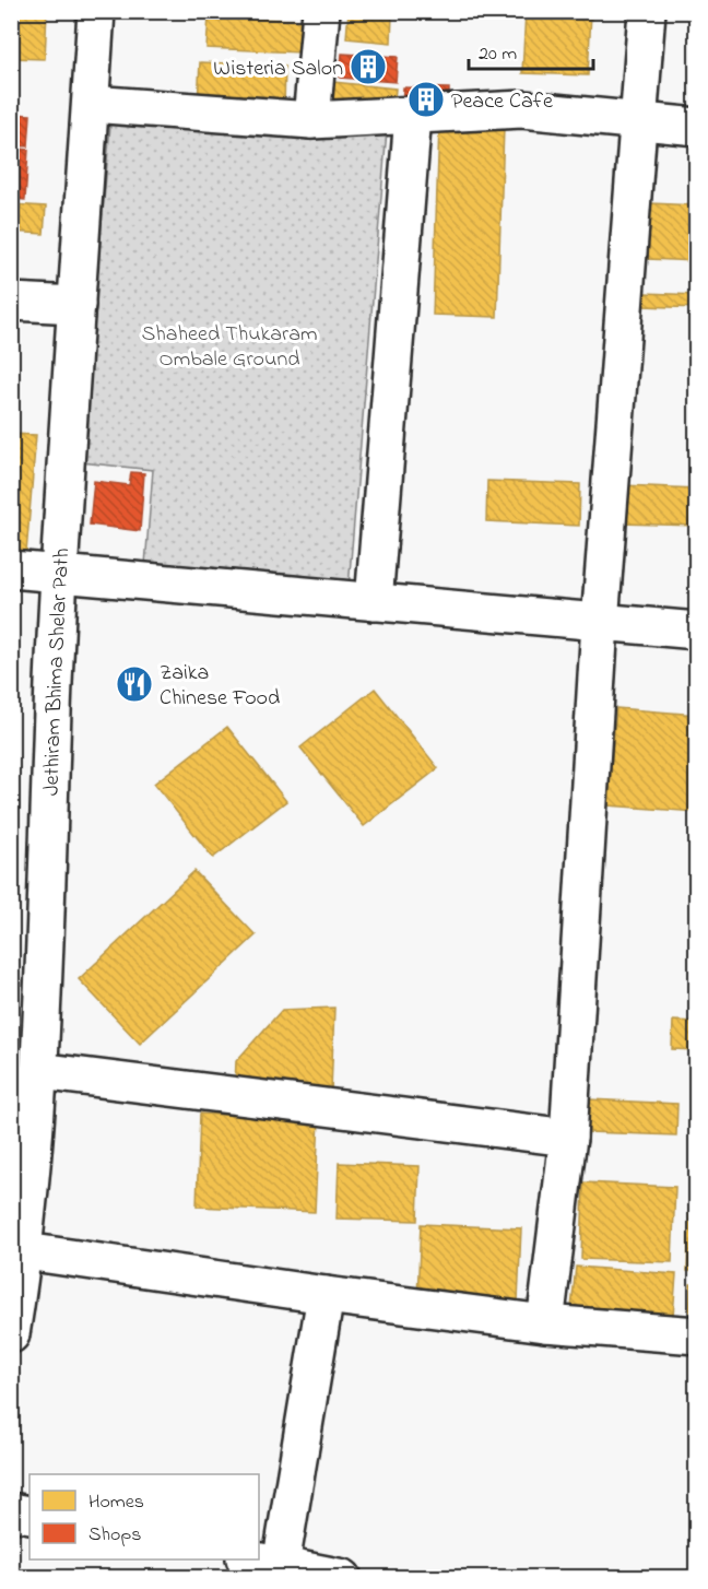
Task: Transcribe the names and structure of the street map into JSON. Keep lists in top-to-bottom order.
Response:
{
  "streets": {
    "street": ["Jethiram Bhima Shelar Path"]
  },
  "parks": ["Shaheed Thukaram Ombale Ground"],
  "places": {
    "building": ["Wisteria Salon", "Peace Cafe"],
    "restaurant": ["Zaika Chinese Food"]
  },
  "legend": ["Homes", "Shops"],
  "scale_bar": "20 m"
}
